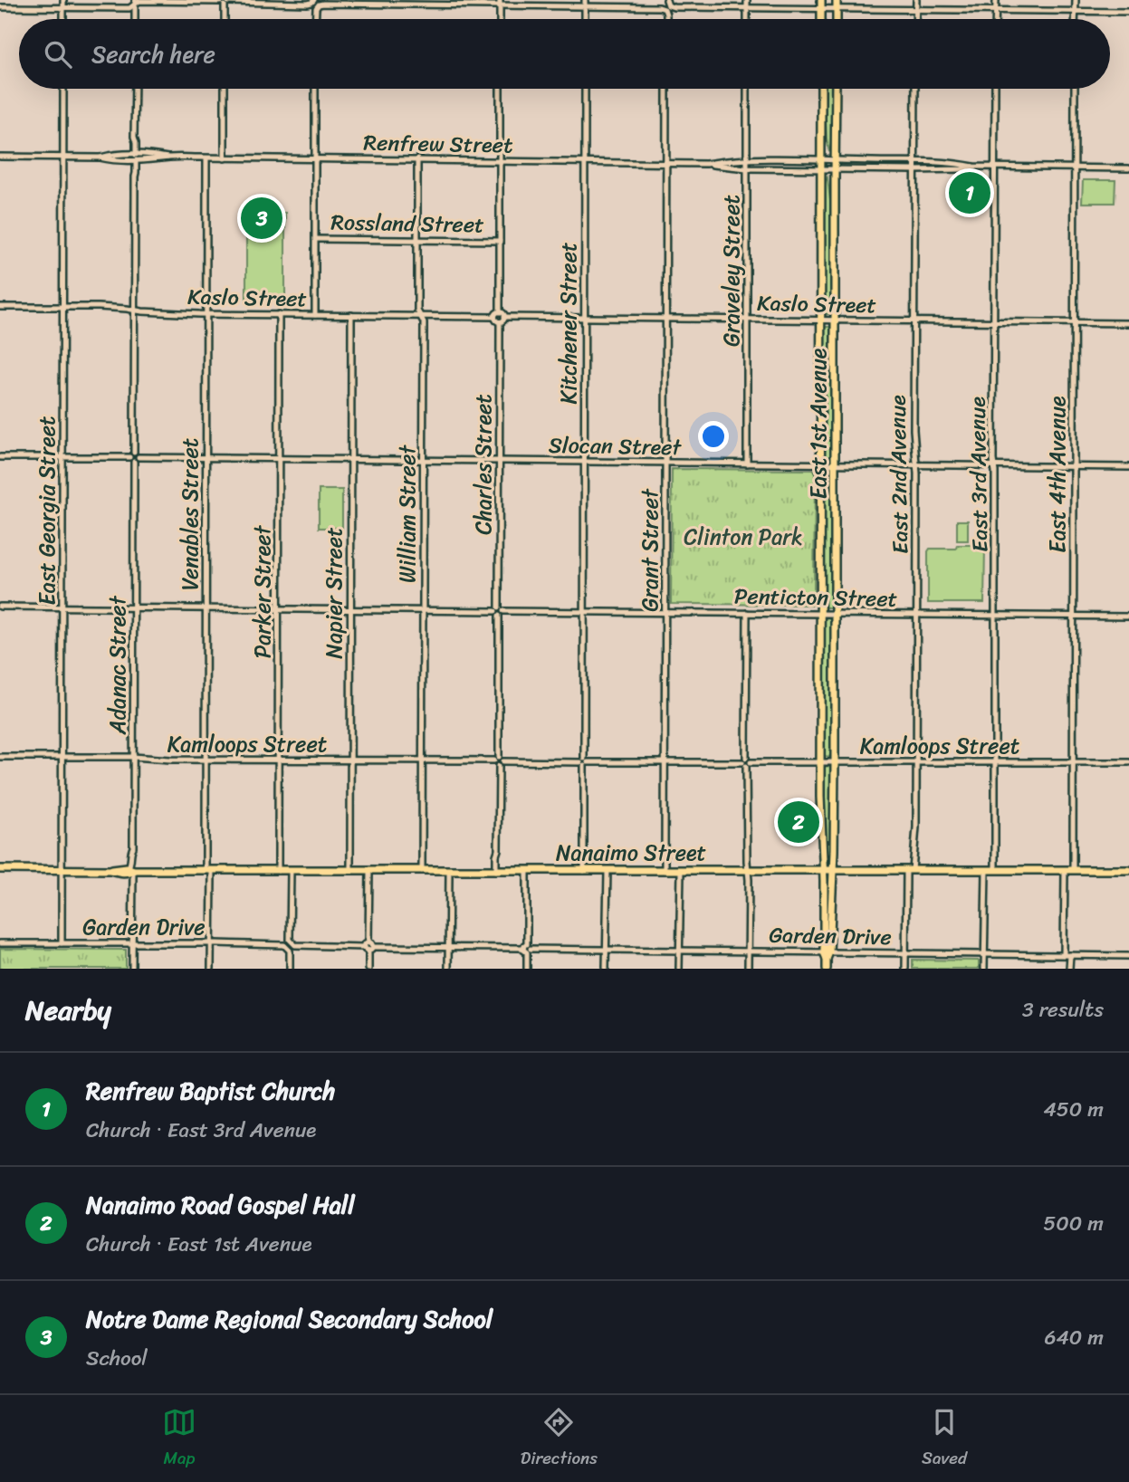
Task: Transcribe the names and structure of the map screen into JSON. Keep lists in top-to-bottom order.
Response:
{
  "streets": {
    "main road": ["East 1st Avenue", "Nanaimo Street"],
    "street": [
      "Renfrew Street",
      "Rossland Street",
      "Graveley Street",
      "Kaslo Street",
      "Kitchener Street",
      "Slocan Street",
      "Charles Street",
      "East 2nd Avenue",
      "East 3rd Avenue",
      "East 4th Avenue",
      "East Georgia Street",
      "Venables Street",
      "William Street",
      "Grant Street",
      "Parker Street",
      "Napier Street",
      "Penticton Street",
      "Adanac Street",
      "Kamloops Street",
      "Garden Drive"
    ]
  },
  "crossings": [
    ["Renfrew Street", "Graveley Street"],
    ["Renfrew Street", "Kitchener Street"],
    ["Renfrew Street", "East 1st Avenue"],
    ["Renfrew Street", "East 2nd Avenue"],
    ["Renfrew Street", "East 3rd Avenue"],
    ["Renfrew Street", "East 4th Avenue"],
    ["Renfrew Street", "East Georgia Street"],
    ["Renfrew Street", "Venables Street"],
    ["Renfrew Street", "William Street"],
    ["Renfrew Street", "Grant Street"],
    ["Renfrew Street", "Adanac Street"],
    ["Rossland Street", "William Street"],
    ["Graveley Street", "Kaslo Street"],
    ["Graveley Street", "Slocan Street"],
    ["Kaslo Street", "Kitchener Street"],
    ["Kaslo Street", "East 1st Avenue"],
    ["Kaslo Street", "Charles Street"],
    ["Kaslo Street", "East 2nd Avenue"],
    ["Kaslo Street", "East 3rd Avenue"],
    ["Kaslo Street", "East 4th Avenue"],
    ["Kaslo Street", "East Georgia Street"],
    ["Kaslo Street", "Venables Street"],
    ["Kaslo Street", "William Street"],
    ["Kaslo Street", "Grant Street"],
    ["Kaslo Street", "Parker Street"],
    ["Kaslo Street", "Napier Street"],
    ["Kaslo Street", "Adanac Street"],
    ["Kitchener Street", "Slocan Street"],
    ["Kitchener Street", "Penticton Street"],
    ["Kitchener Street", "Kamloops Street"],
    ["Kitchener Street", "Nanaimo Street"],
    ["East 1st Avenue", "Slocan Street"],
    ["East 1st Avenue", "Penticton Street"],
    ["East 1st Avenue", "Kamloops Street"],
    ["East 1st Avenue", "Nanaimo Street"],
    ["East 1st Avenue", "Garden Drive"],
    ["Slocan Street", "Charles Street"],
    ["Slocan Street", "East 2nd Avenue"],
    ["Slocan Street", "East 3rd Avenue"],
    ["Slocan Street", "East 4th Avenue"],
    ["Slocan Street", "Venables Street"],
    ["Slocan Street", "William Street"],
    ["Slocan Street", "Grant Street"],
    ["Slocan Street", "Parker Street"],
    ["Slocan Street", "Napier Street"],
    ["Slocan Street", "Adanac Street"],
    ["Charles Street", "Penticton Street"],
    ["Charles Street", "Kamloops Street"],
    ["East 2nd Avenue", "Penticton Street"],
    ["East 2nd Avenue", "Kamloops Street"],
    ["East 2nd Avenue", "Nanaimo Street"],
    ["East 2nd Avenue", "Garden Drive"],
    ["East 3rd Avenue", "Penticton Street"],
    ["East 3rd Avenue", "Kamloops Street"],
    ["East 3rd Avenue", "Nanaimo Street"],
    ["East 4th Avenue", "Penticton Street"],
    ["East 4th Avenue", "Kamloops Street"],
    ["East 4th Avenue", "Nanaimo Street"],
    ["East Georgia Street", "Penticton Street"],
    ["East Georgia Street", "Kamloops Street"],
    ["East Georgia Street", "Nanaimo Street"],
    ["East Georgia Street", "Garden Drive"],
    ["Venables Street", "Penticton Street"],
    ["Venables Street", "Kamloops Street"],
    ["Venables Street", "Nanaimo Street"],
    ["Venables Street", "Garden Drive"],
    ["William Street", "Penticton Street"],
    ["William Street", "Kamloops Street"],
    ["William Street", "Nanaimo Street"],
    ["Grant Street", "Penticton Street"],
    ["Grant Street", "Kamloops Street"],
    ["Grant Street", "Nanaimo Street"],
    ["Parker Street", "Penticton Street"],
    ["Parker Street", "Kamloops Street"],
    ["Parker Street", "Nanaimo Street"],
    ["Napier Street", "Penticton Street"],
    ["Napier Street", "Kamloops Street"],
    ["Napier Street", "Nanaimo Street"],
    ["Penticton Street", "Adanac Street"],
    ["Adanac Street", "Kamloops Street"],
    ["Adanac Street", "Nanaimo Street"],
    ["Adanac Street", "Garden Drive"]
  ],
  "parks": ["Clinton Park"],
  "page": {
    "search": "Search here",
    "pins": ["1", "3", "2"],
    "heading": ["Nearby", "3 results"],
    "list": [
      {
        "mark": "1",
        "name": "Renfrew Baptist Church",
        "note": "Church · East 3rd Avenue",
        "value": "450 m"
      },
      {
        "mark": "2",
        "name": "Nanaimo Road Gospel Hall",
        "note": "Church · East 1st Avenue",
        "value": "500 m"
      },
      {
        "mark": "3",
        "name": "Notre Dame Regional Secondary School",
        "note": "School",
        "value": "640 m"
      }
    ],
    "nav": ["Map", "Directions", "Saved"]
  }
}
